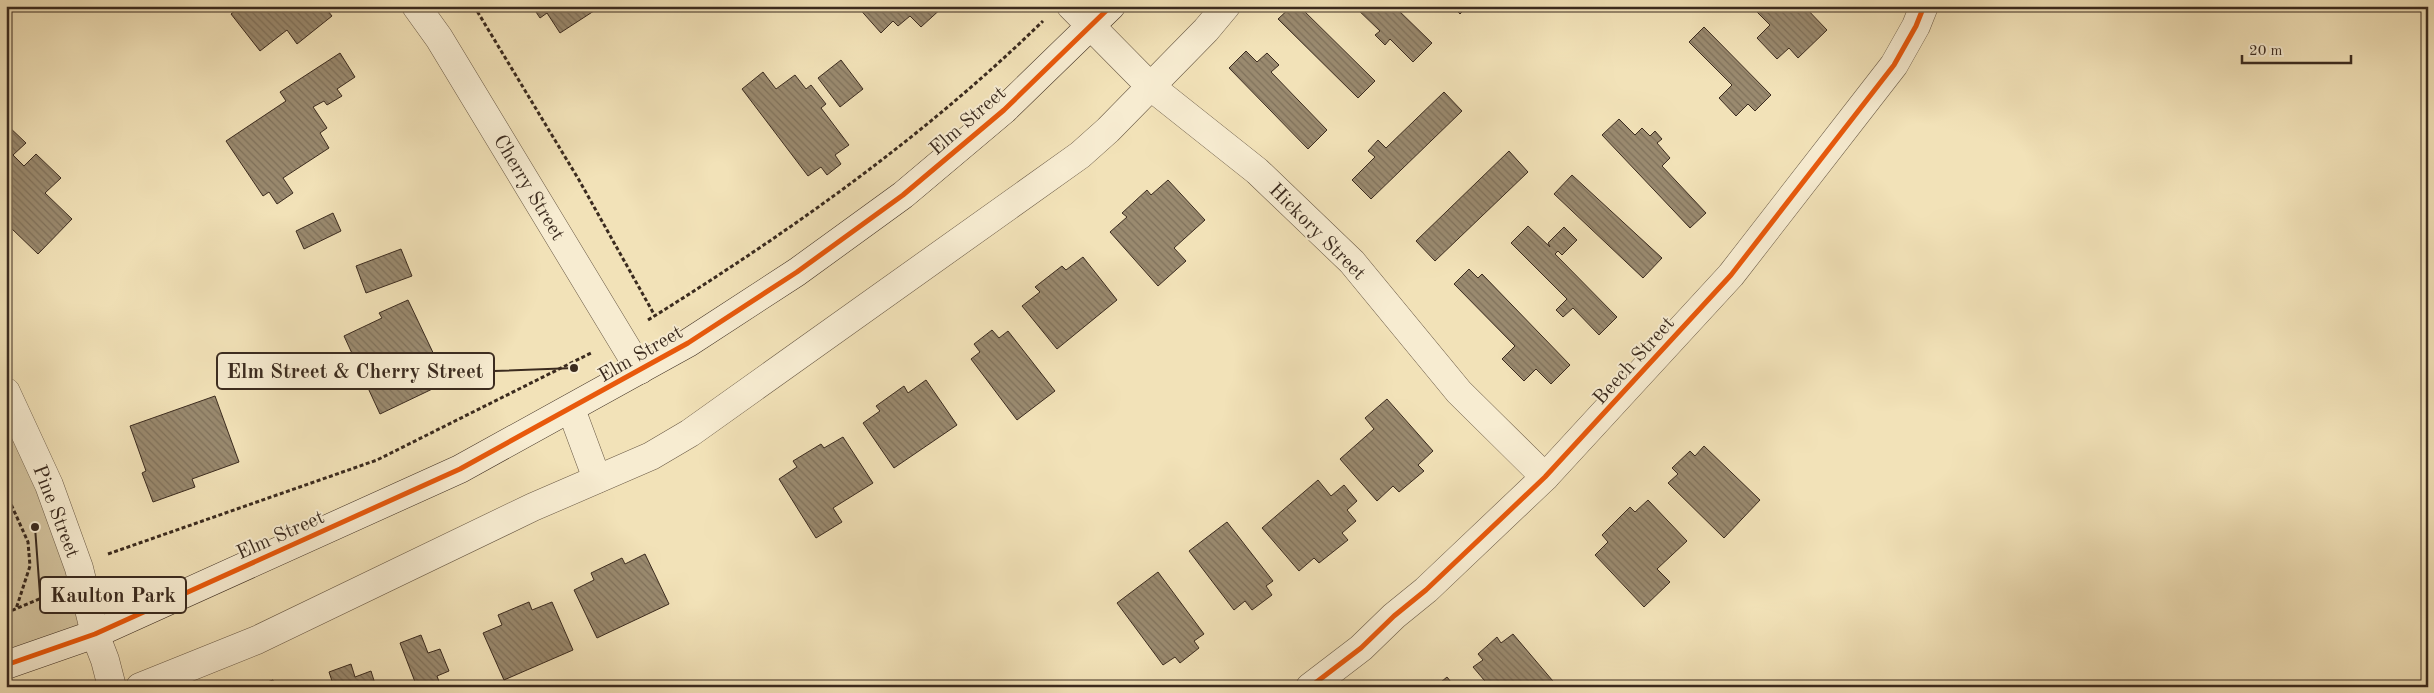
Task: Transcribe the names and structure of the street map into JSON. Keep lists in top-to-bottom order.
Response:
{
  "streets": {
    "street": [
      "Elm Street",
      "Cherry Street",
      "Hickory Street",
      "Beech Street",
      "Pine Street"
    ]
  },
  "crossings": [
    ["Elm Street", "Cherry Street"],
    ["Elm Street", "Hickory Street"],
    ["Elm Street", "Pine Street"],
    ["Hickory Street", "Beech Street"]
  ],
  "places": ["Elm Street & Cherry Street", "Kaulton Park"],
  "scale_bar": "20 m"
}
